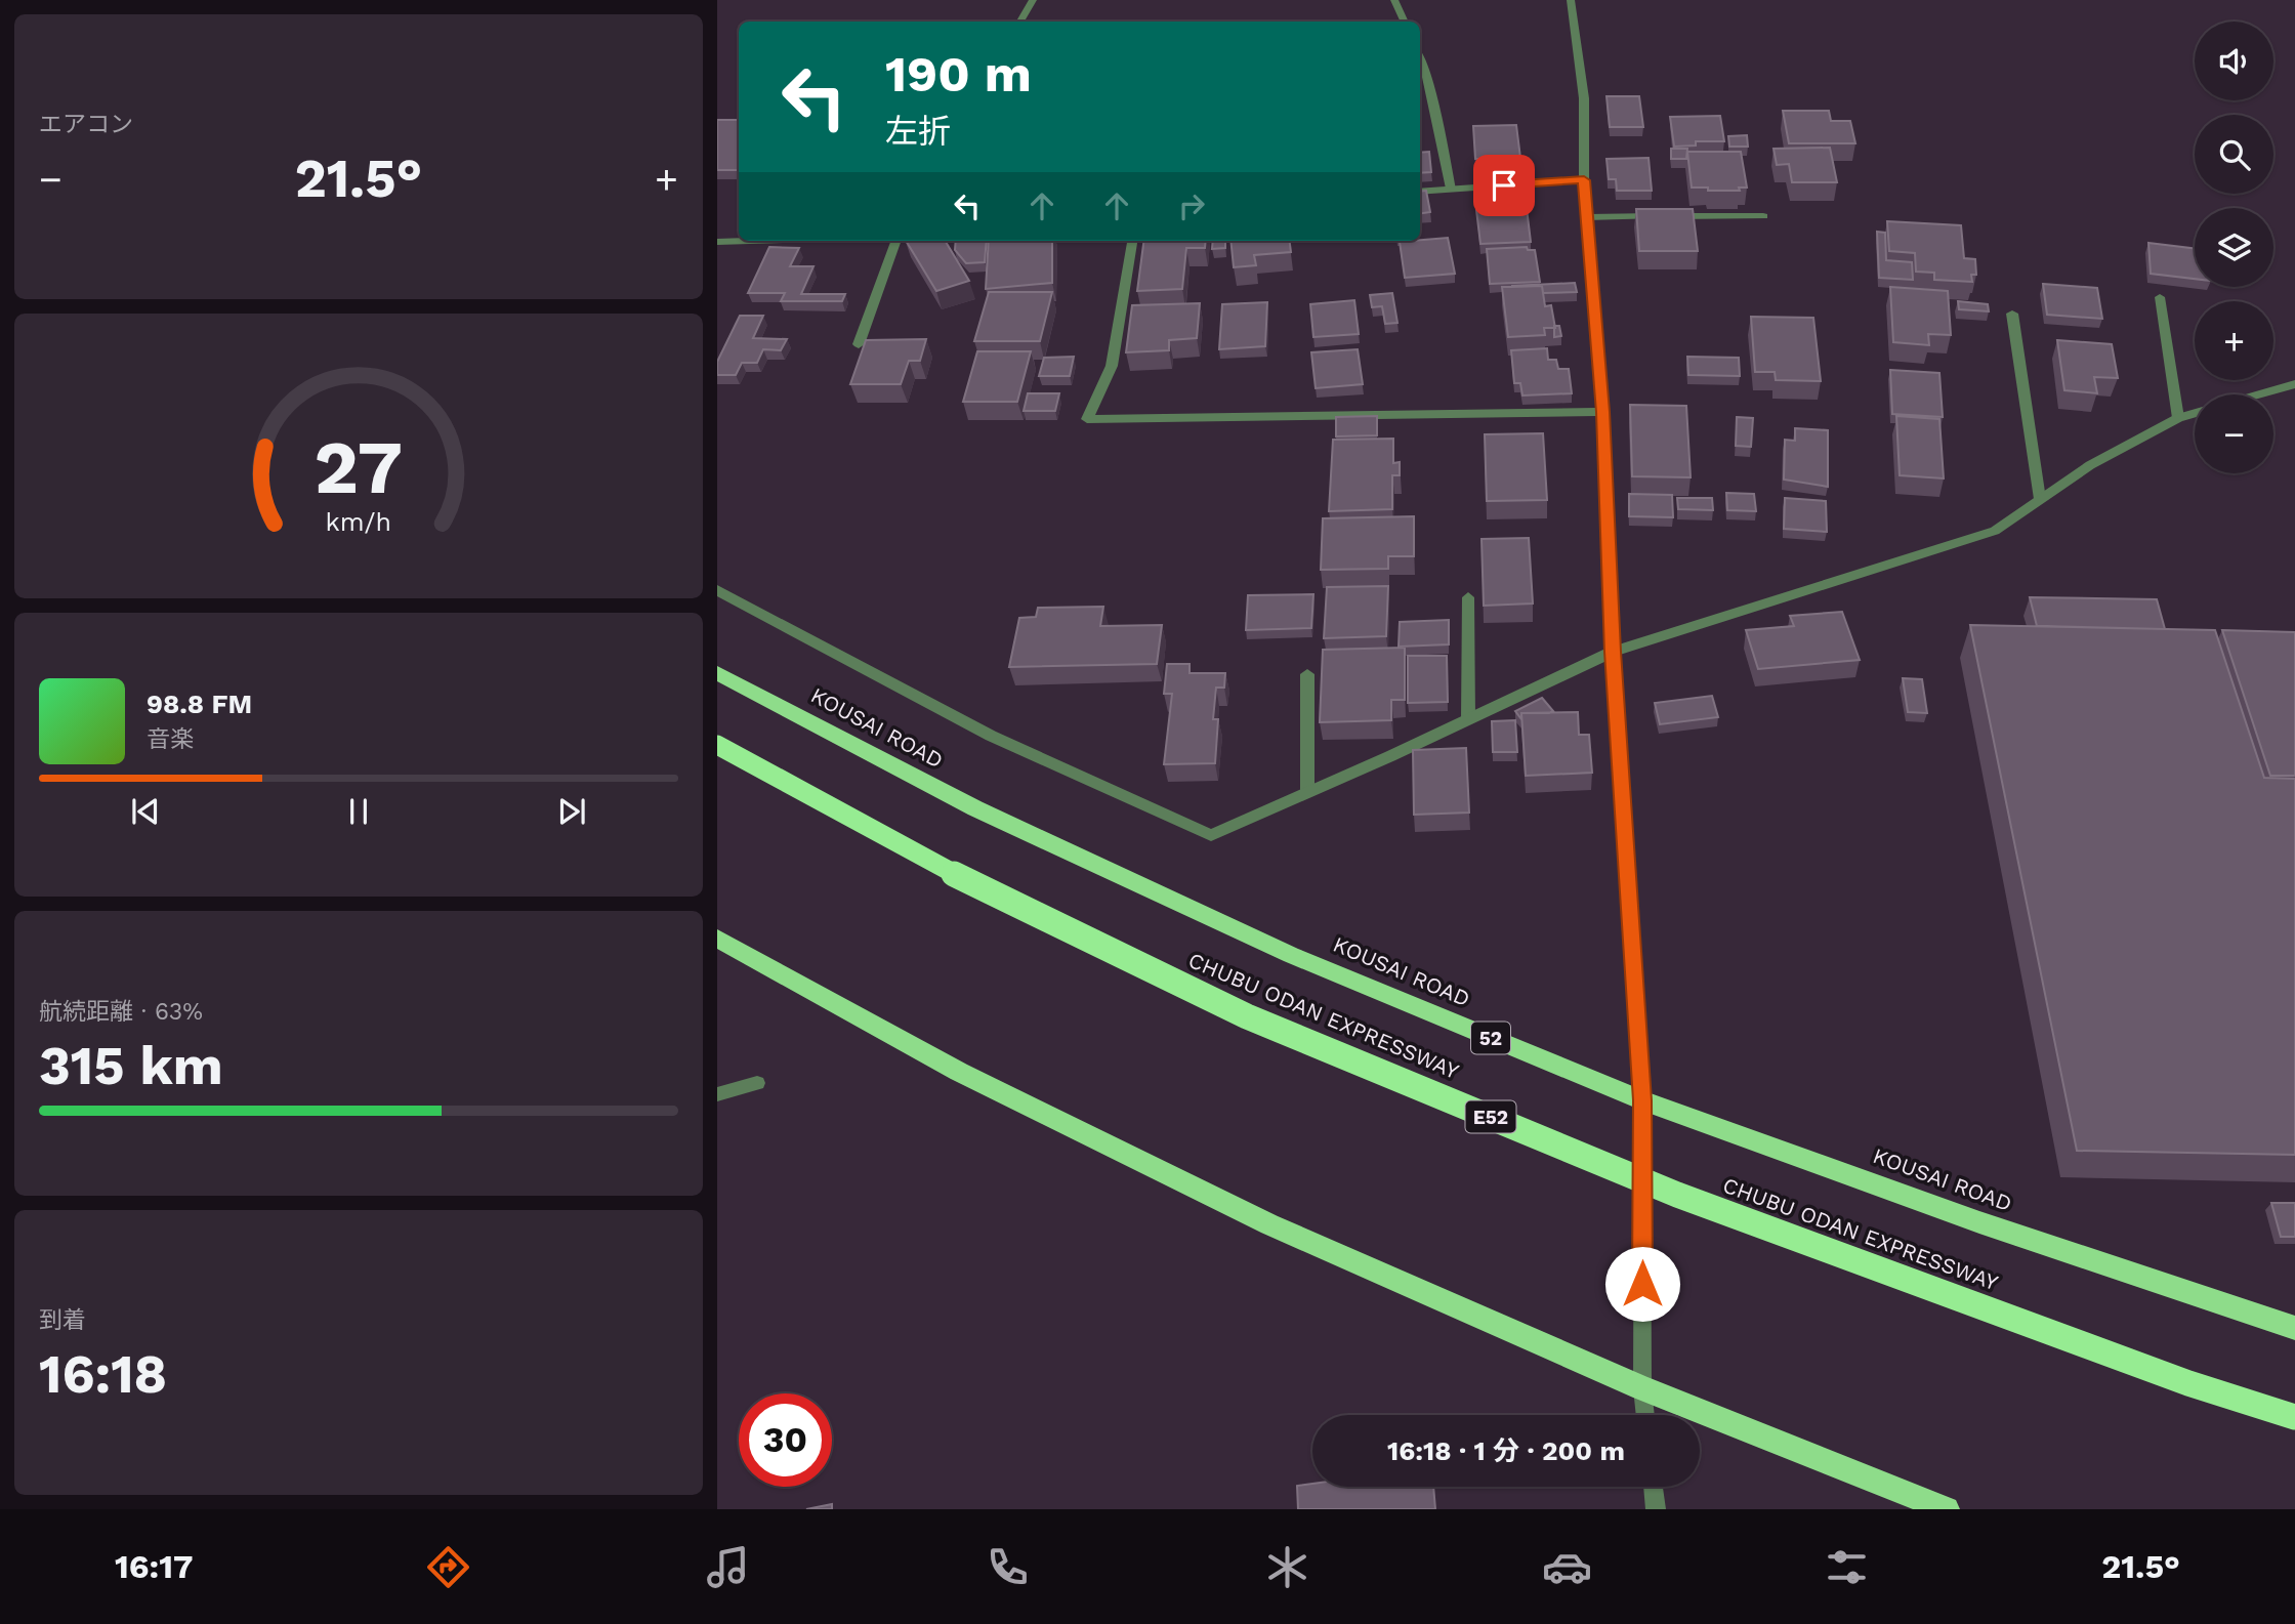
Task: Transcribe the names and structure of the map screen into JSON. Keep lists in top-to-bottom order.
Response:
{
  "streets": {
    "highway": [
      "KOUSAI ROAD",
      "CHUBU ODAN EXPRESSWAY",
      "52",
      "E52"
    ]
  },
  "page": {
    "tile": [
      "エアコン",
      ["航続距離 · 63%", "315 km"],
      ["到着", "16:18"]
    ],
    "map_buttons": ["+", "−"],
    "turn": ["190 m", "左折"],
    "heat": ["−", "21.5°", "+"],
    "song": ["98.8 FM", "音楽"],
    "limit": "30",
    "trip": "16:18 · 1 分 · 200 m",
    "tabs": ["16:17", "21.5°"],
    "gauge": ["27", "km/h"]
  }
}
